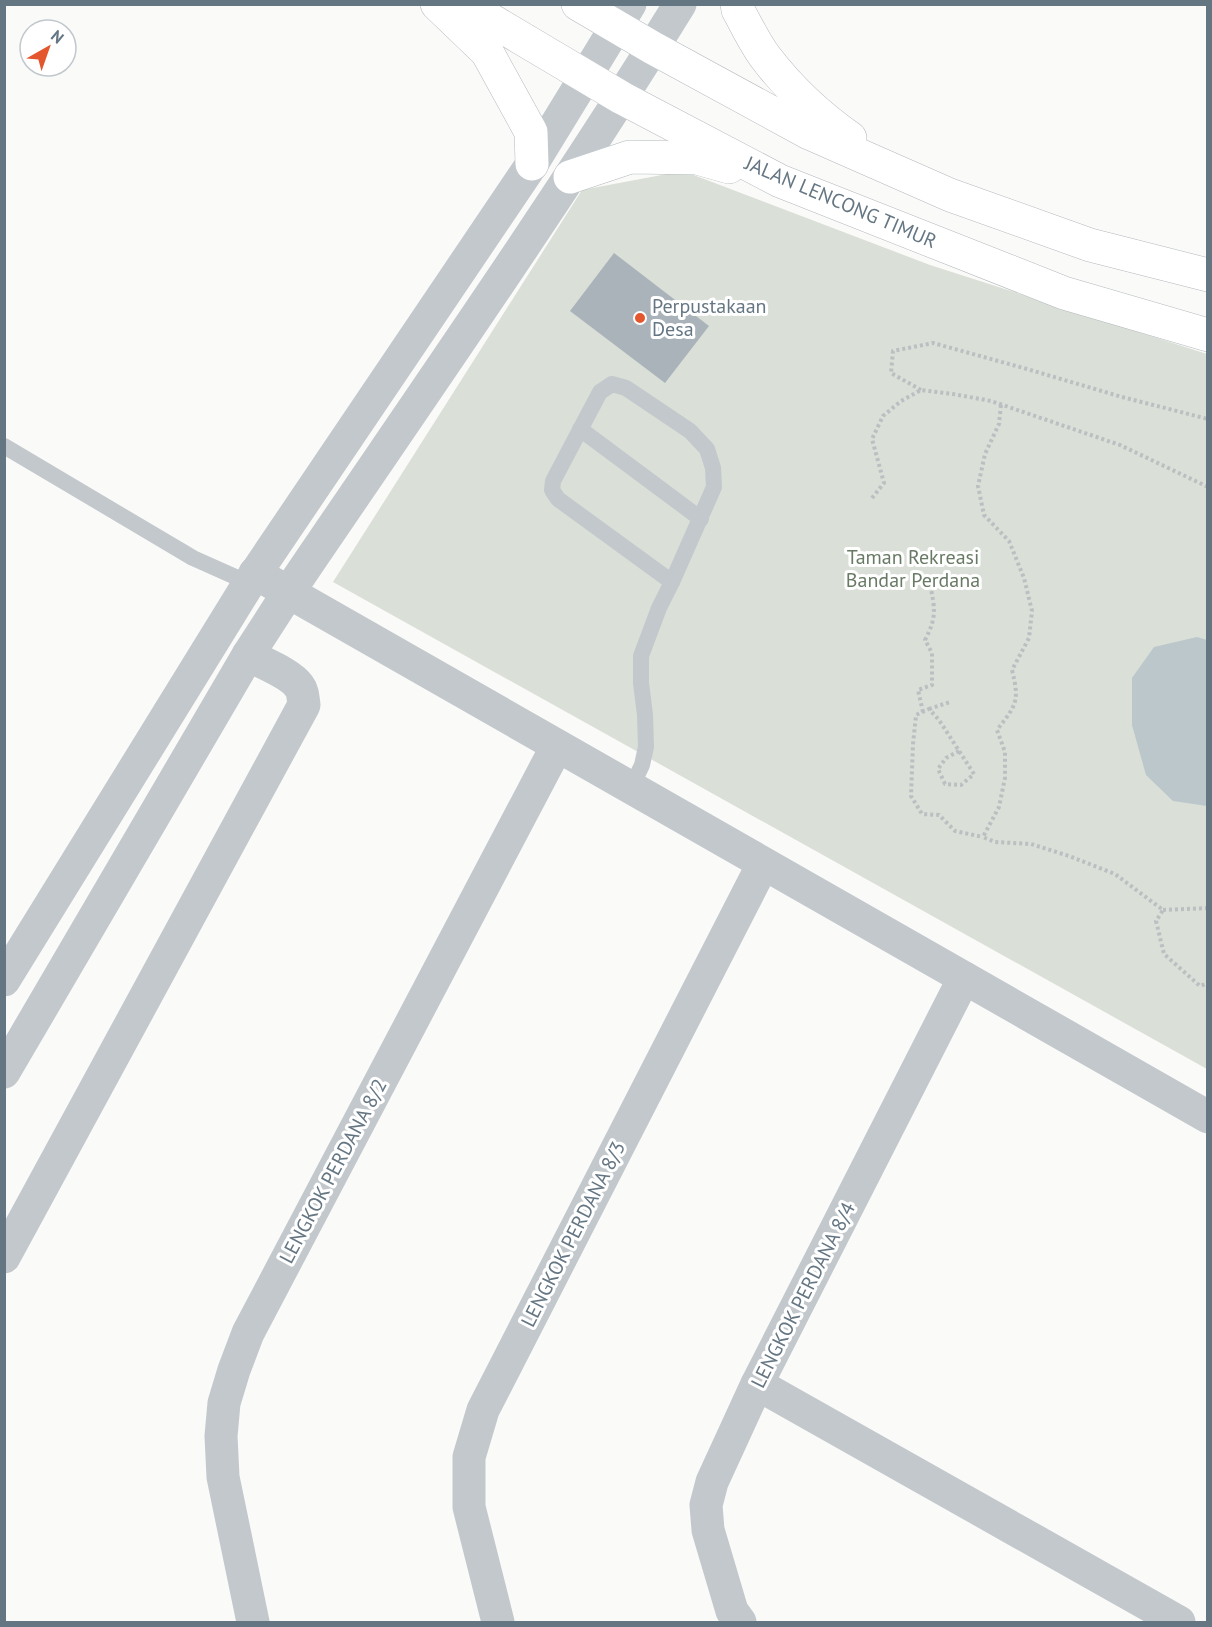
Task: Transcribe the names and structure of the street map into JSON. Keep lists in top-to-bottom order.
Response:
{
  "streets": {
    "highway": ["JALAN LENCONG TIMUR"],
    "street": ["LENGKOK PERDANA 8/2", "LENGKOK PERDANA 8/3", "LENGKOK PERDANA 8/4"]
  },
  "parks": ["Taman Rekreasi Bandar Perdana"],
  "places": ["Perpustakaan Desa"],
  "north": "top right"
}
